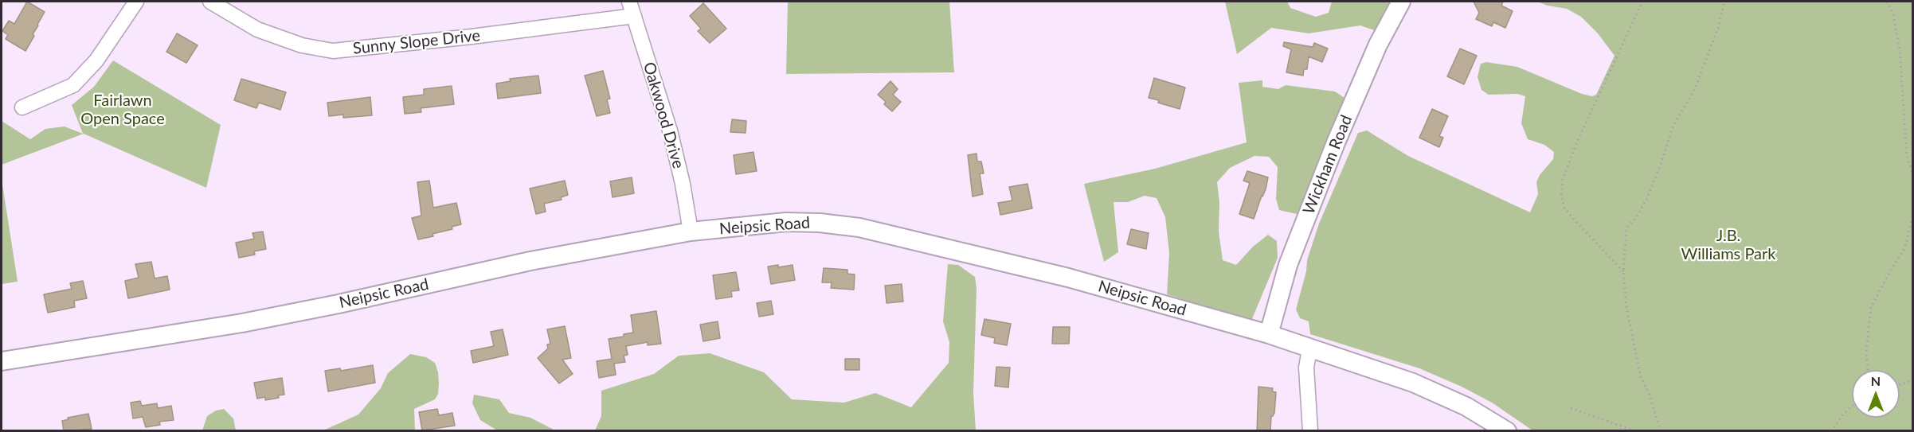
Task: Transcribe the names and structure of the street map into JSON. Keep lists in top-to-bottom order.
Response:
{
  "streets": {
    "street": [
      "Sunny Slope Drive",
      "Oakwood Drive",
      "Wickham Road",
      "Neipsic Road"
    ]
  },
  "crossings": [
    ["Sunny Slope Drive", "Oakwood Drive"],
    ["Oakwood Drive", "Neipsic Road"],
    ["Wickham Road", "Neipsic Road"]
  ],
  "parks": ["Fairlawn Open Space", "J.B. Williams Park"],
  "north": "top"
}
